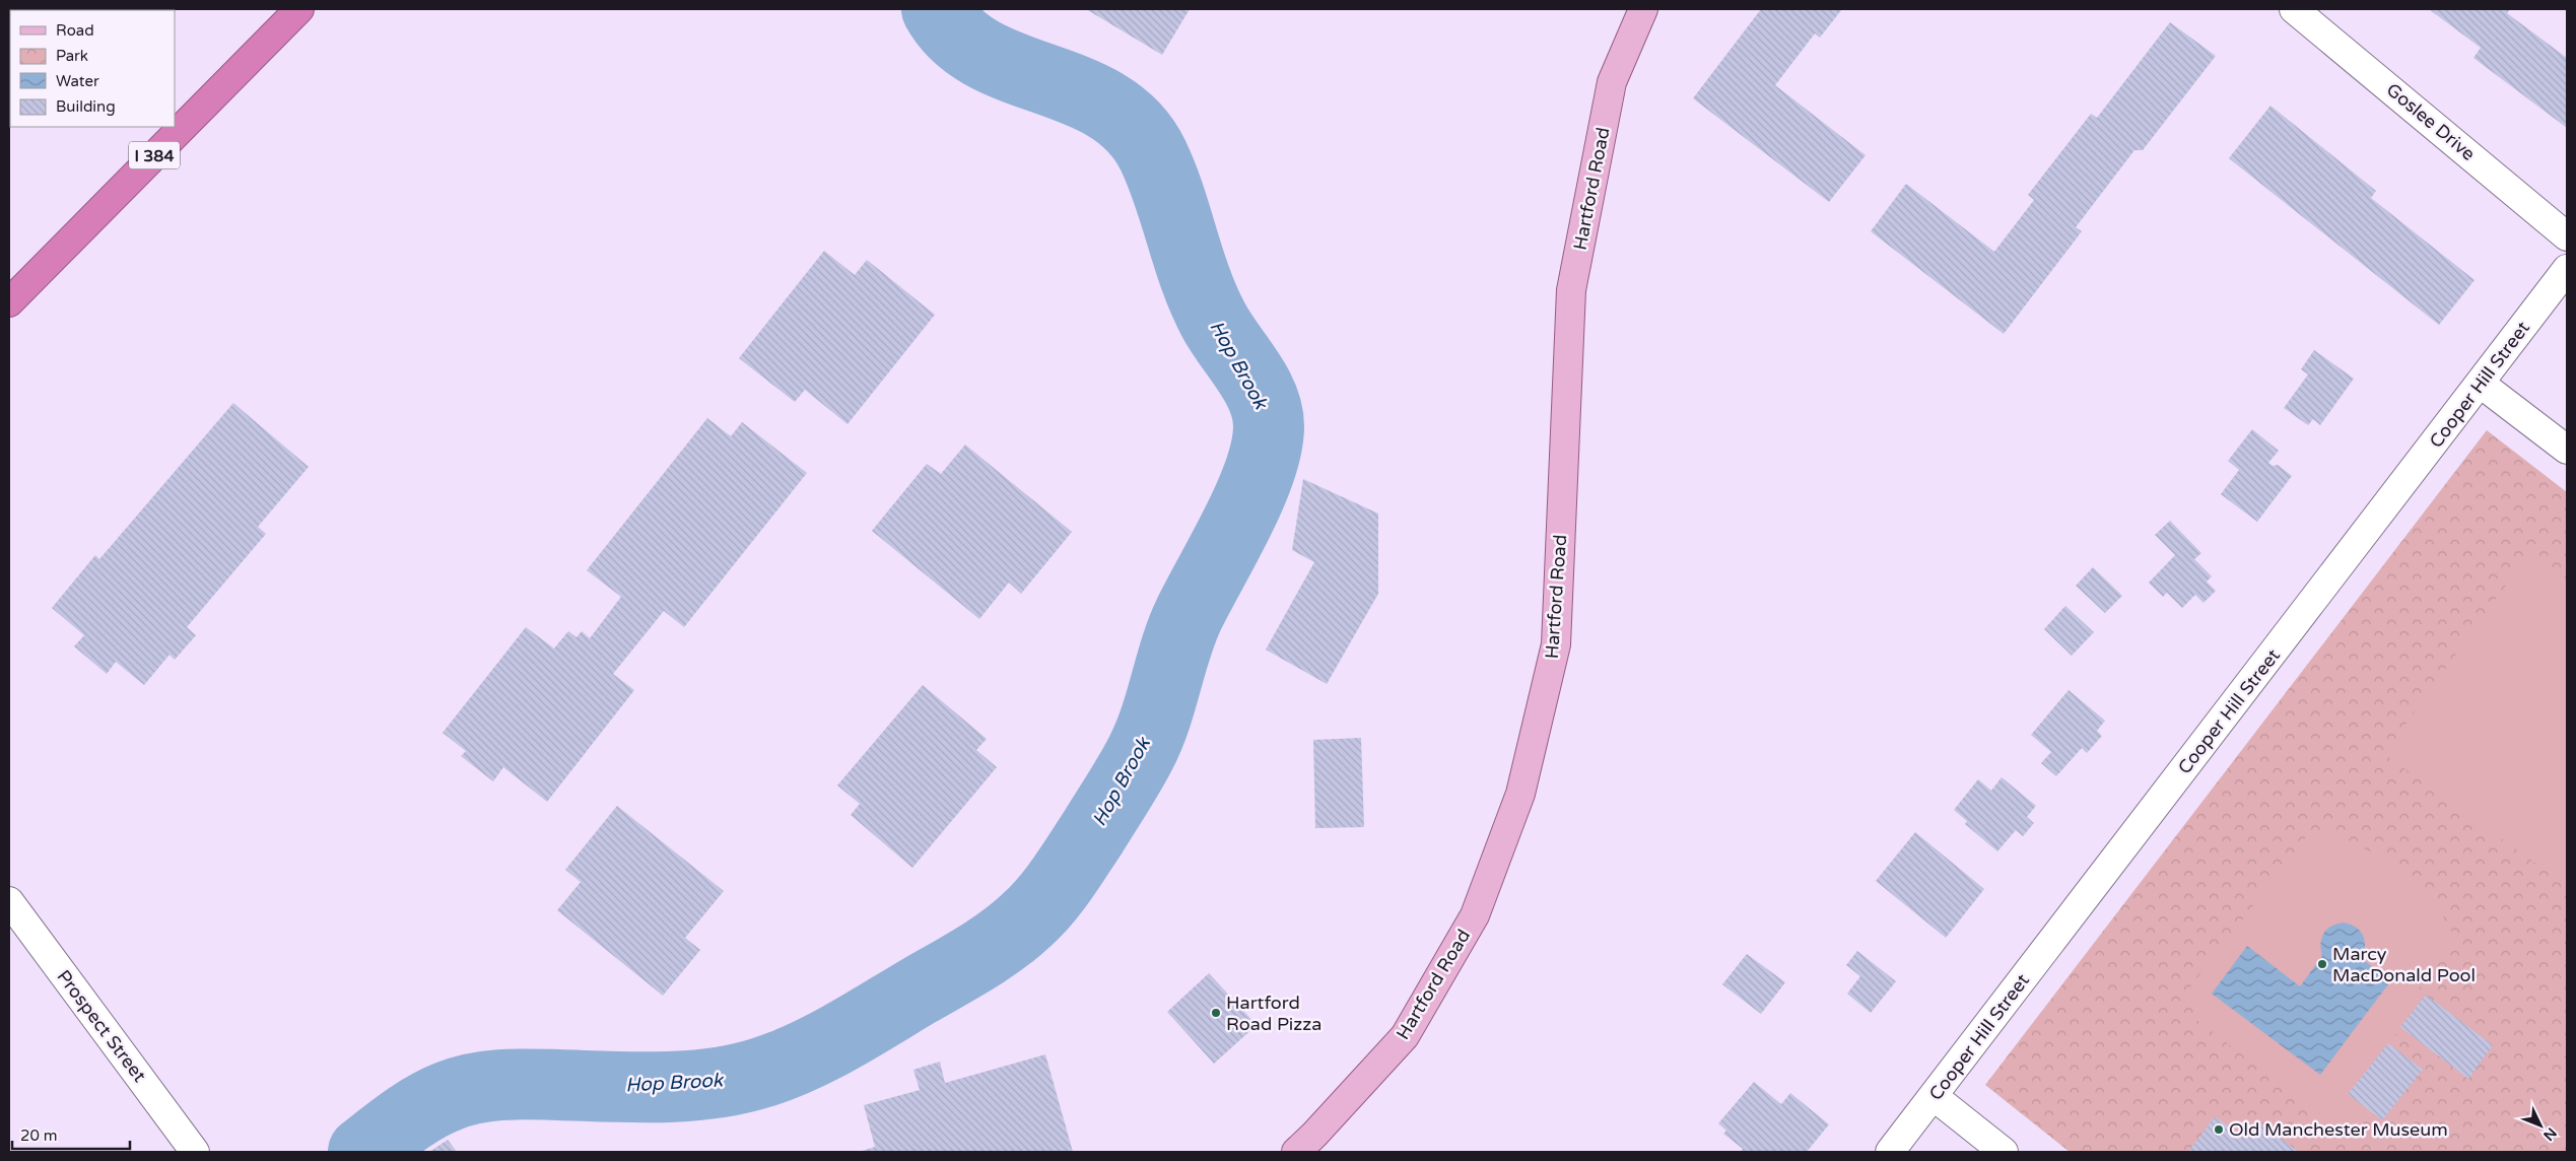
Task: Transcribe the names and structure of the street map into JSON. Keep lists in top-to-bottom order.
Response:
{
  "streets": {
    "highway": ["I 384"],
    "main road": ["Hartford Road"],
    "street": ["Goslee Drive", "Cooper Hill Street", "Prospect Street"]
  },
  "water": ["Hop Brook"],
  "places": ["Marcy MacDonald Pool", "Hartford Road Pizza", "Old Manchester Museum"],
  "legend": [
    "Road",
    "Park",
    "Water",
    "Building"
  ],
  "scale_bar": "20 m",
  "north": "bottom right"
}
